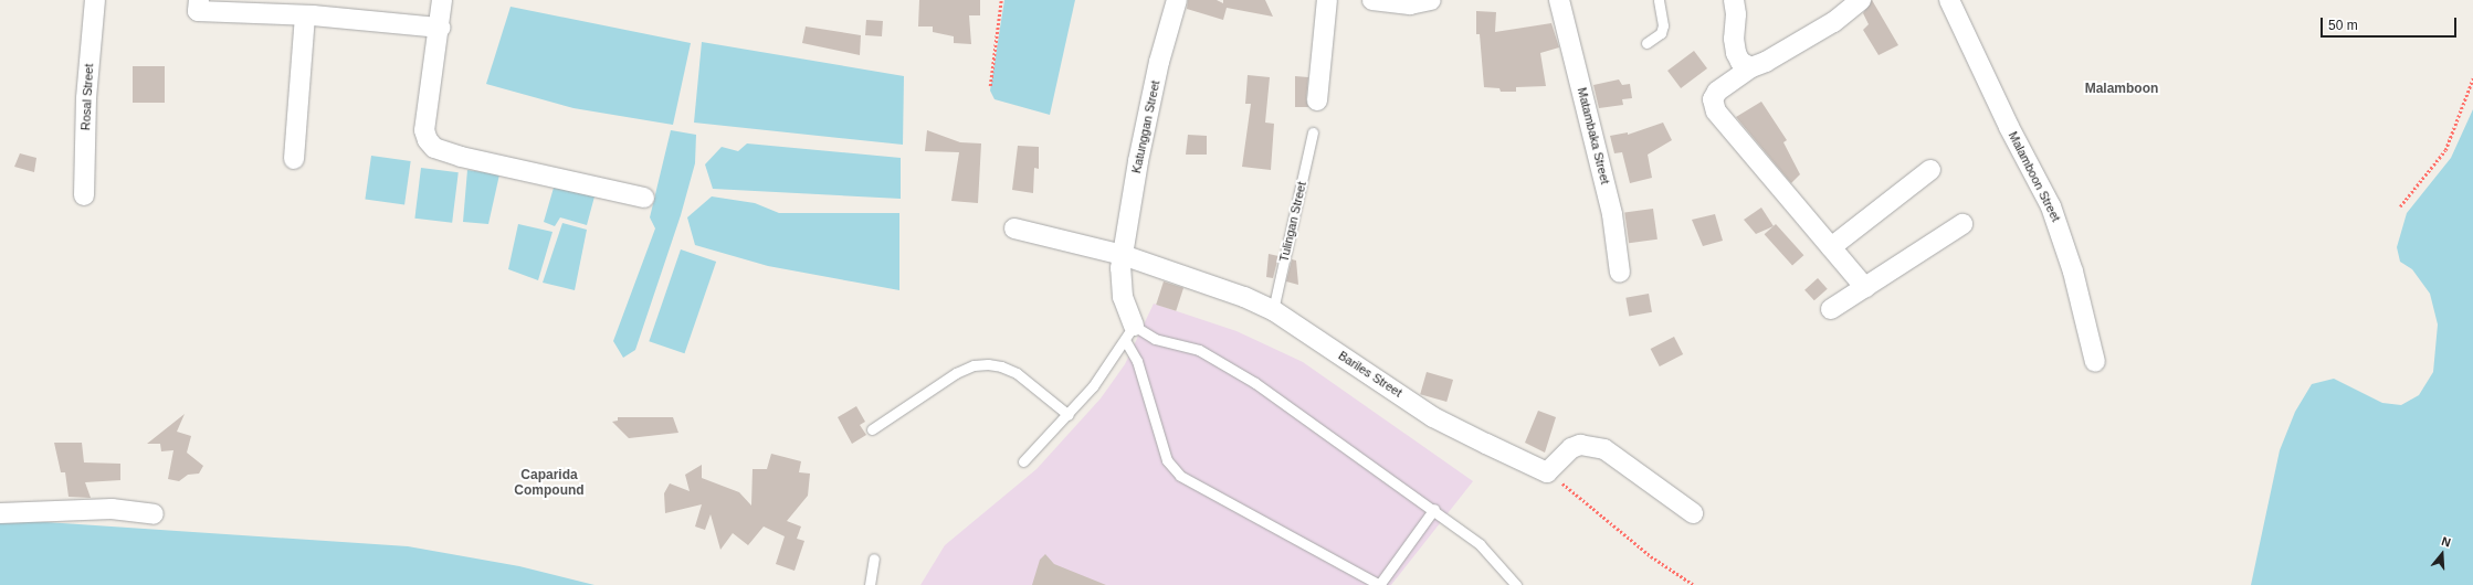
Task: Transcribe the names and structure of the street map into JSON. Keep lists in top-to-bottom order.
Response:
{
  "streets": {
    "street": [
      "Rosal Street",
      "Katunggan Street",
      "Matambaka Street",
      "Malamboon Street",
      "Bariles Street"
    ],
    "lane": ["Tulingan Street"]
  },
  "crossings": [
    ["Katunggan Street", "Bariles Street"],
    ["Tulingan Street", "Bariles Street"]
  ],
  "districts": ["Malamboon", "Caparida Compound"],
  "scale_bar": "50 m",
  "north": "top"
}
